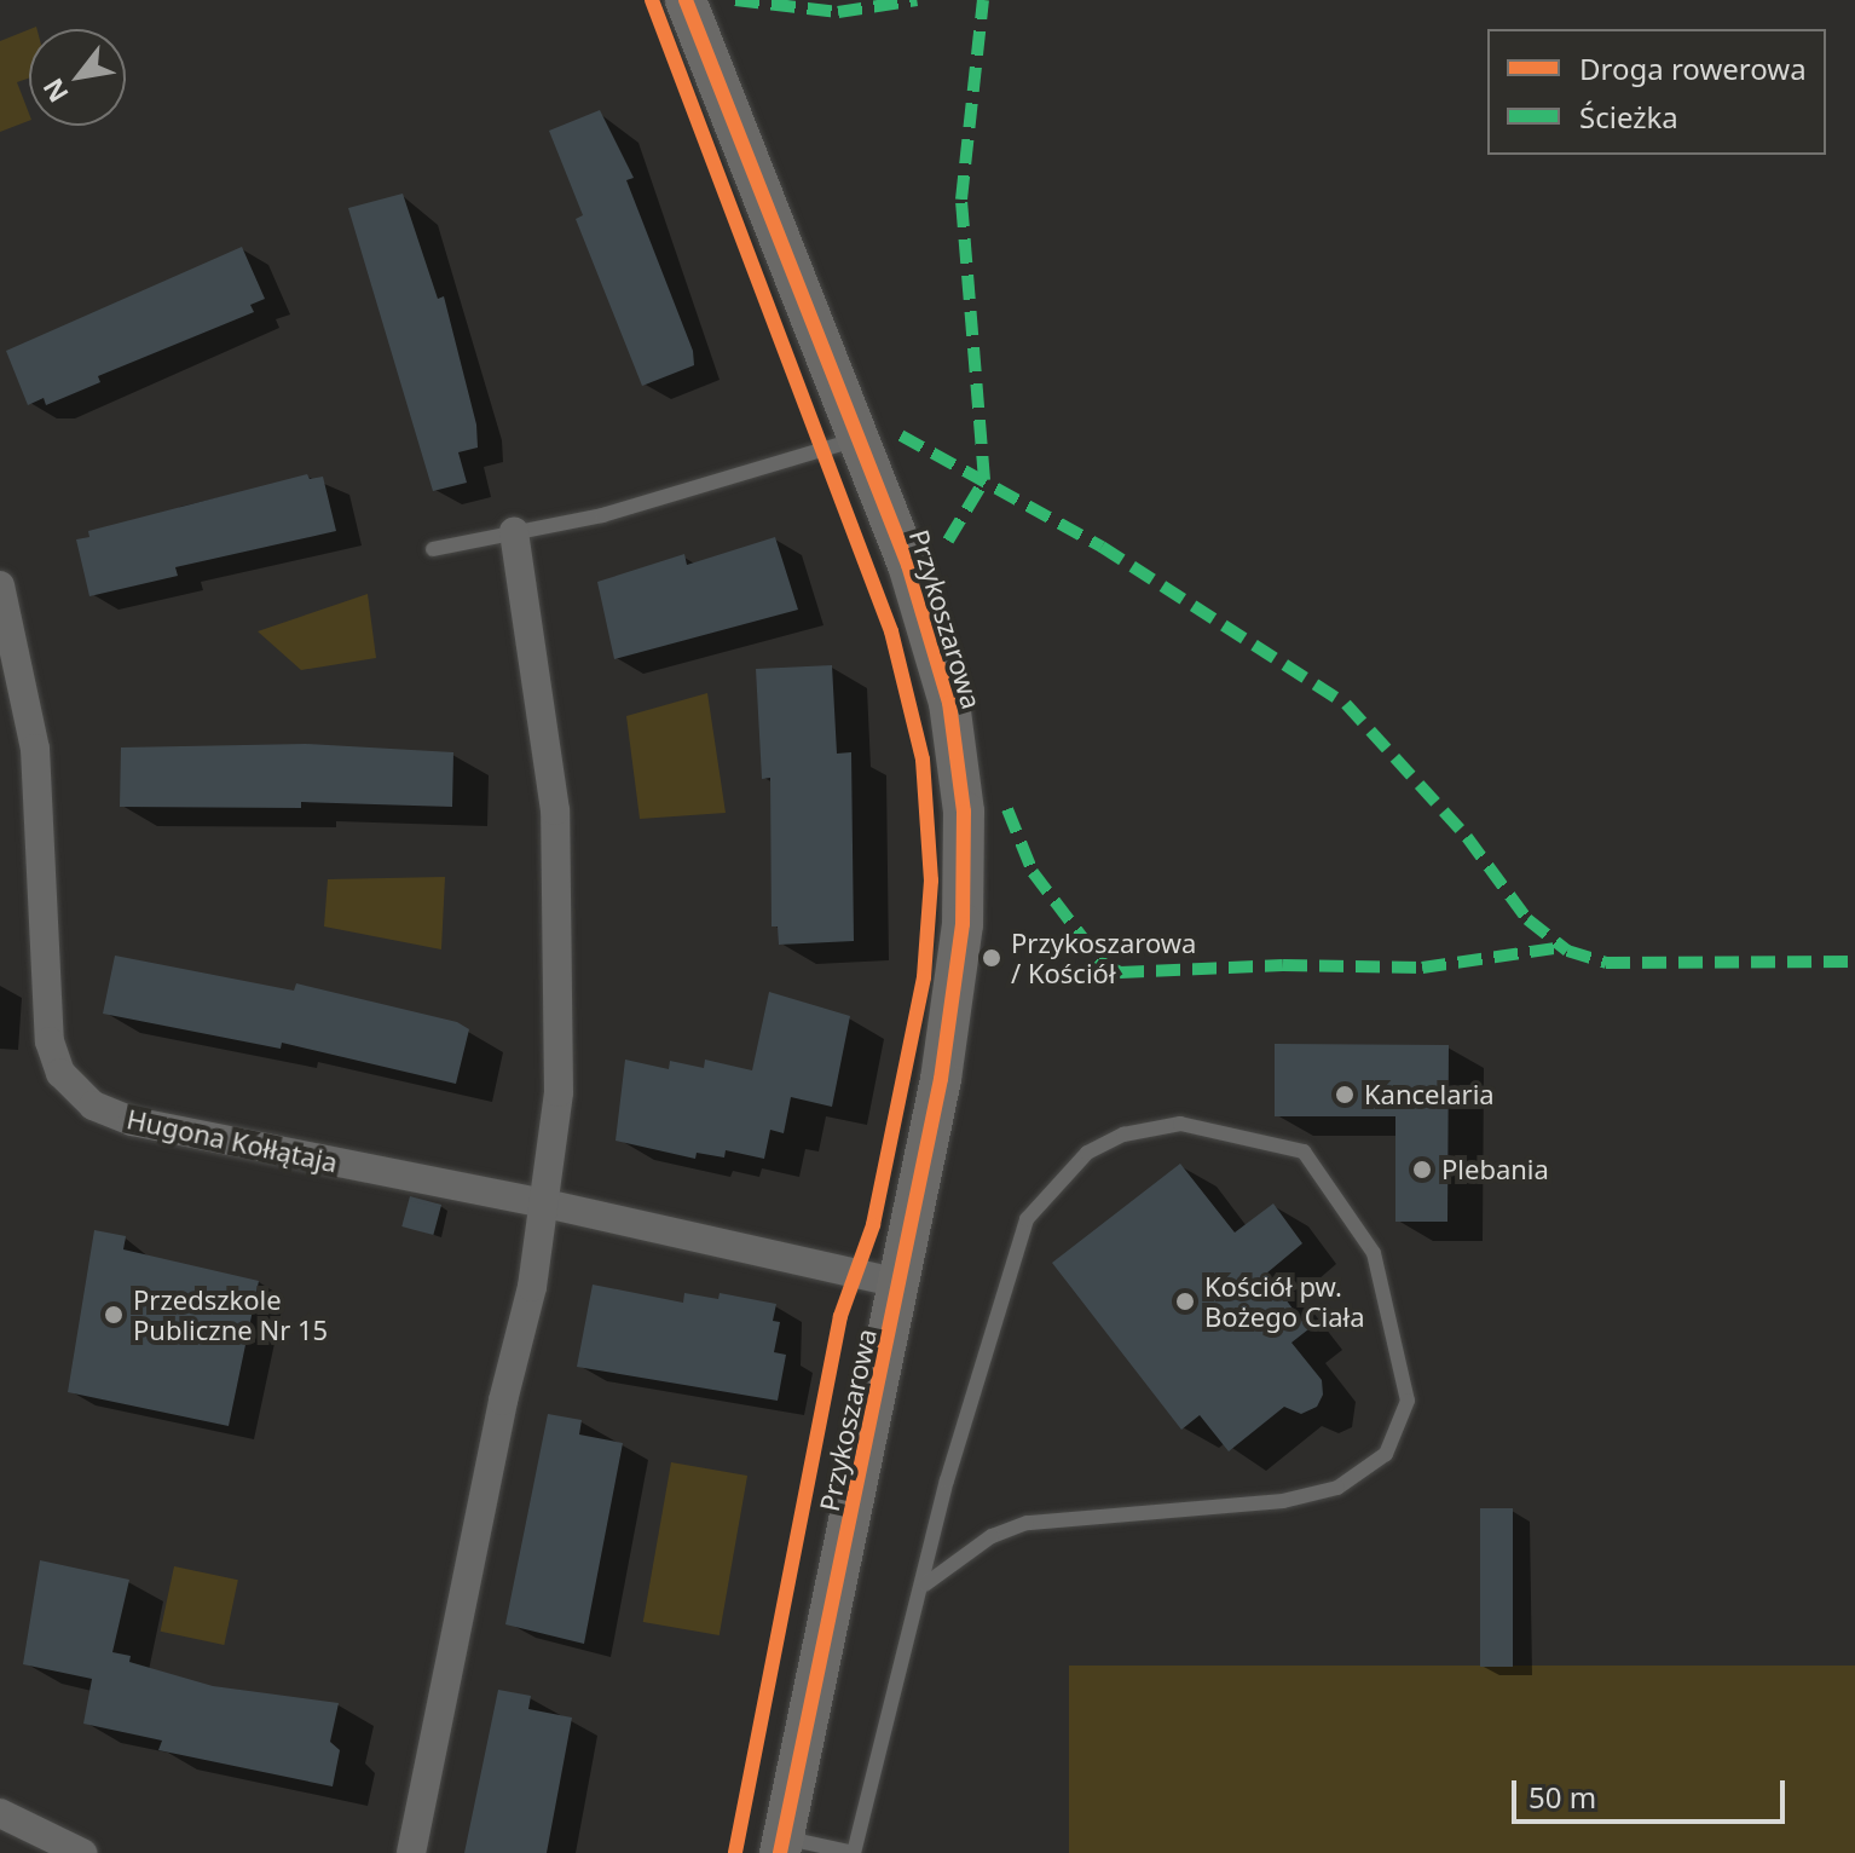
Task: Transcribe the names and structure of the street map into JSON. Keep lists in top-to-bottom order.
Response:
{
  "streets": {
    "street": ["Przykoszarowa", "Hugona Kołłątaja"]
  },
  "crossings": [
    ["Przykoszarowa", "Hugona Kołłątaja"]
  ],
  "places": [
    "Przykoszarowa / Kościół",
    "Kancelaria",
    "Plebania",
    "Kościół pw. Bożego Ciała",
    "Przedszkole Publiczne Nr 15"
  ],
  "legend": ["Droga rowerowa", "Ścieżka"],
  "scale_bar": "50 m",
  "north": "bottom left"
}
